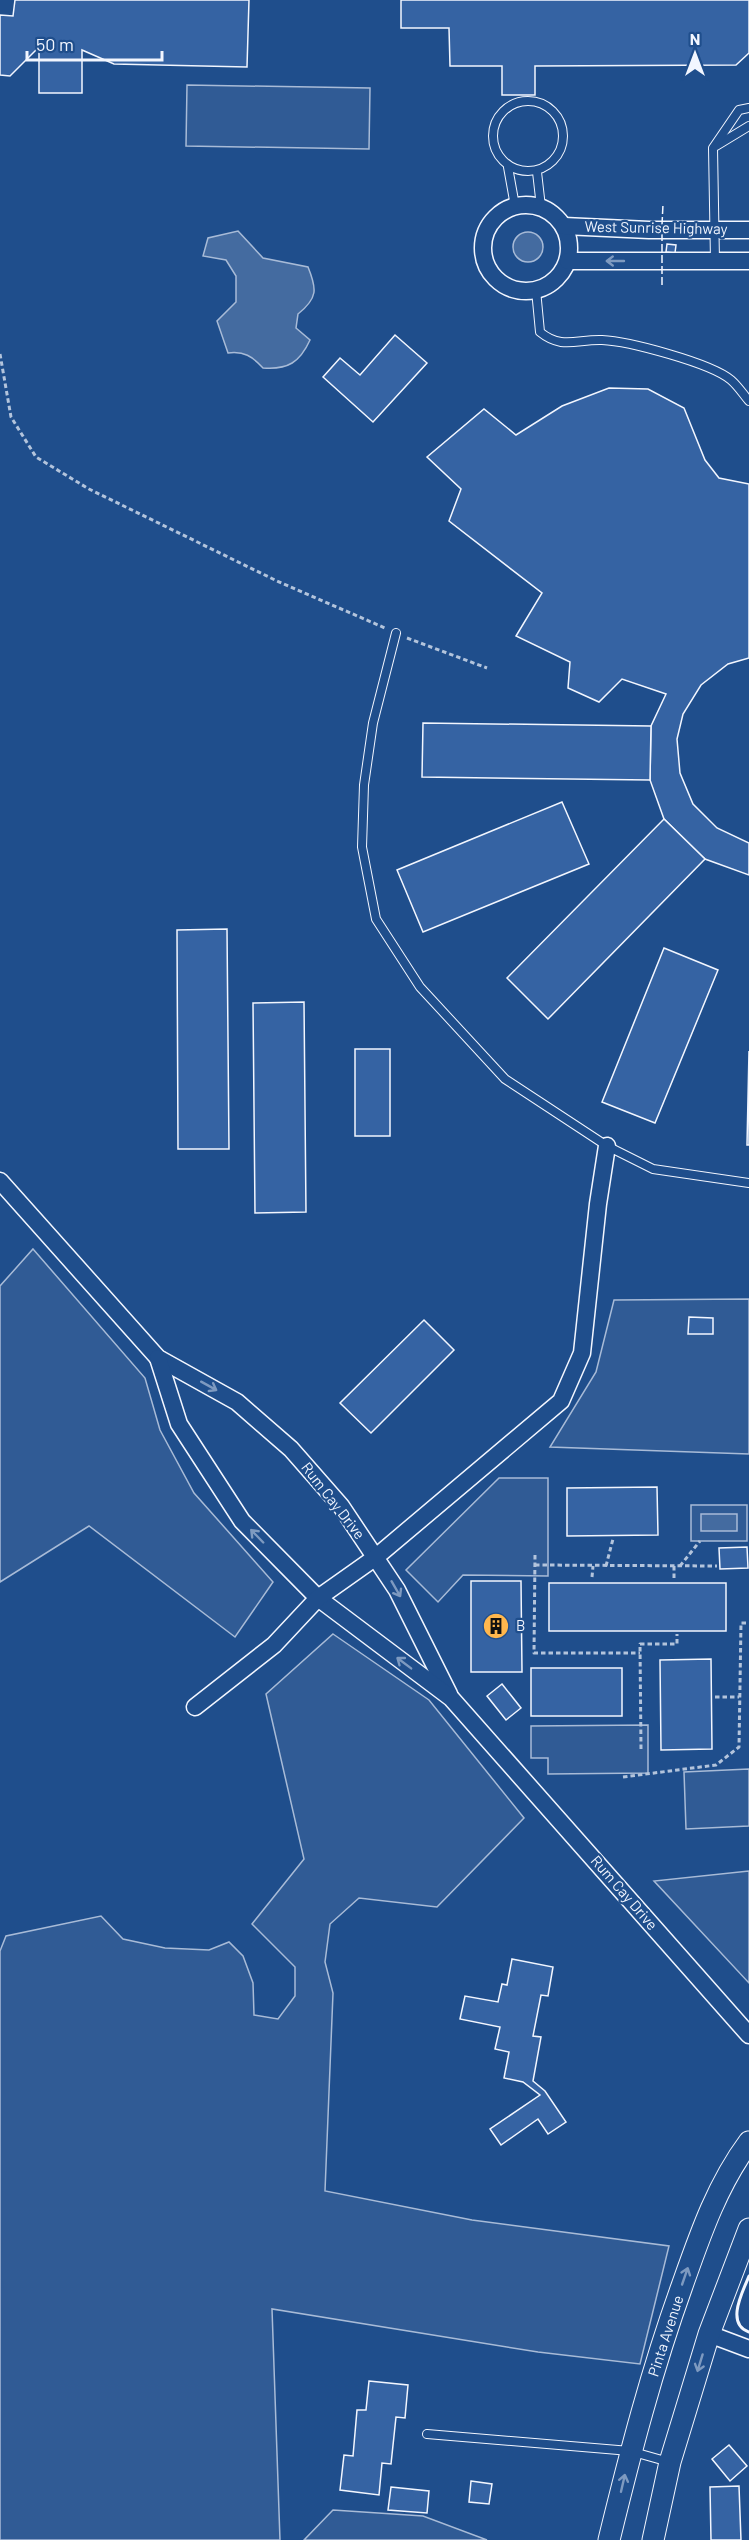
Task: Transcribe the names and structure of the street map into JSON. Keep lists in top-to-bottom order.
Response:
{
  "streets": {
    "street": ["West Sunrise Highway", "Rum Cay Drive", "Pinta Avenue"]
  },
  "places": {
    "building": ["B"]
  },
  "scale_bar": "50 m",
  "north": "top"
}
